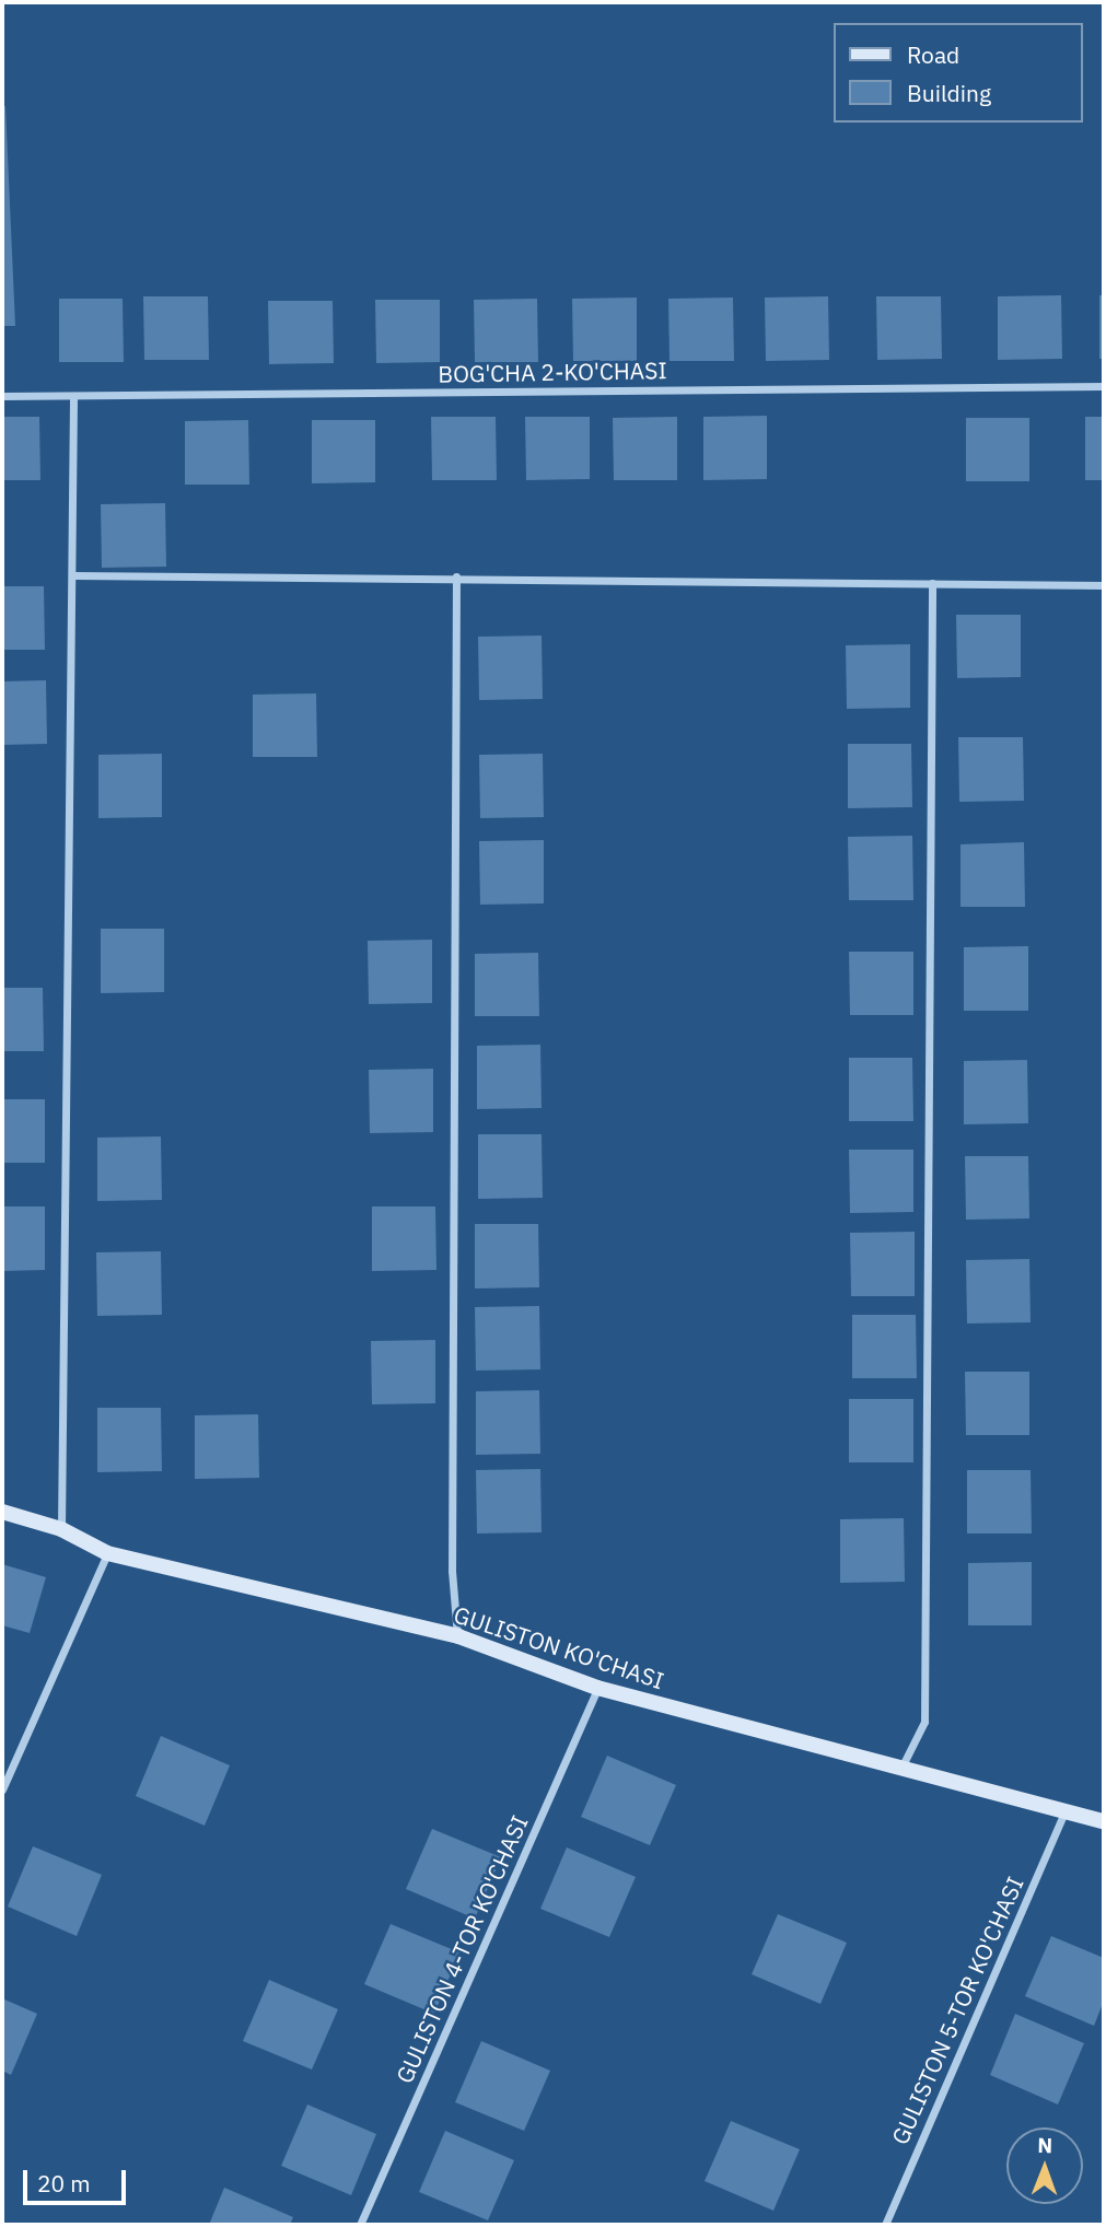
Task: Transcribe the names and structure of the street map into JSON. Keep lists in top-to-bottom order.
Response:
{
  "streets": {
    "main road": ["GULISTON KO'CHASI"],
    "street": ["BOG'CHA 2-KO'CHASI", "GULISTON 4-TOR KO'CHASI", "GULISTON 5-TOR KO'CHASI"]
  },
  "crossings": [
    ["GULISTON KO'CHASI", "GULISTON 4-TOR KO'CHASI"],
    ["GULISTON KO'CHASI", "GULISTON 5-TOR KO'CHASI"]
  ],
  "legend": ["Road", "Building"],
  "scale_bar": "20 m",
  "north": "top"
}
